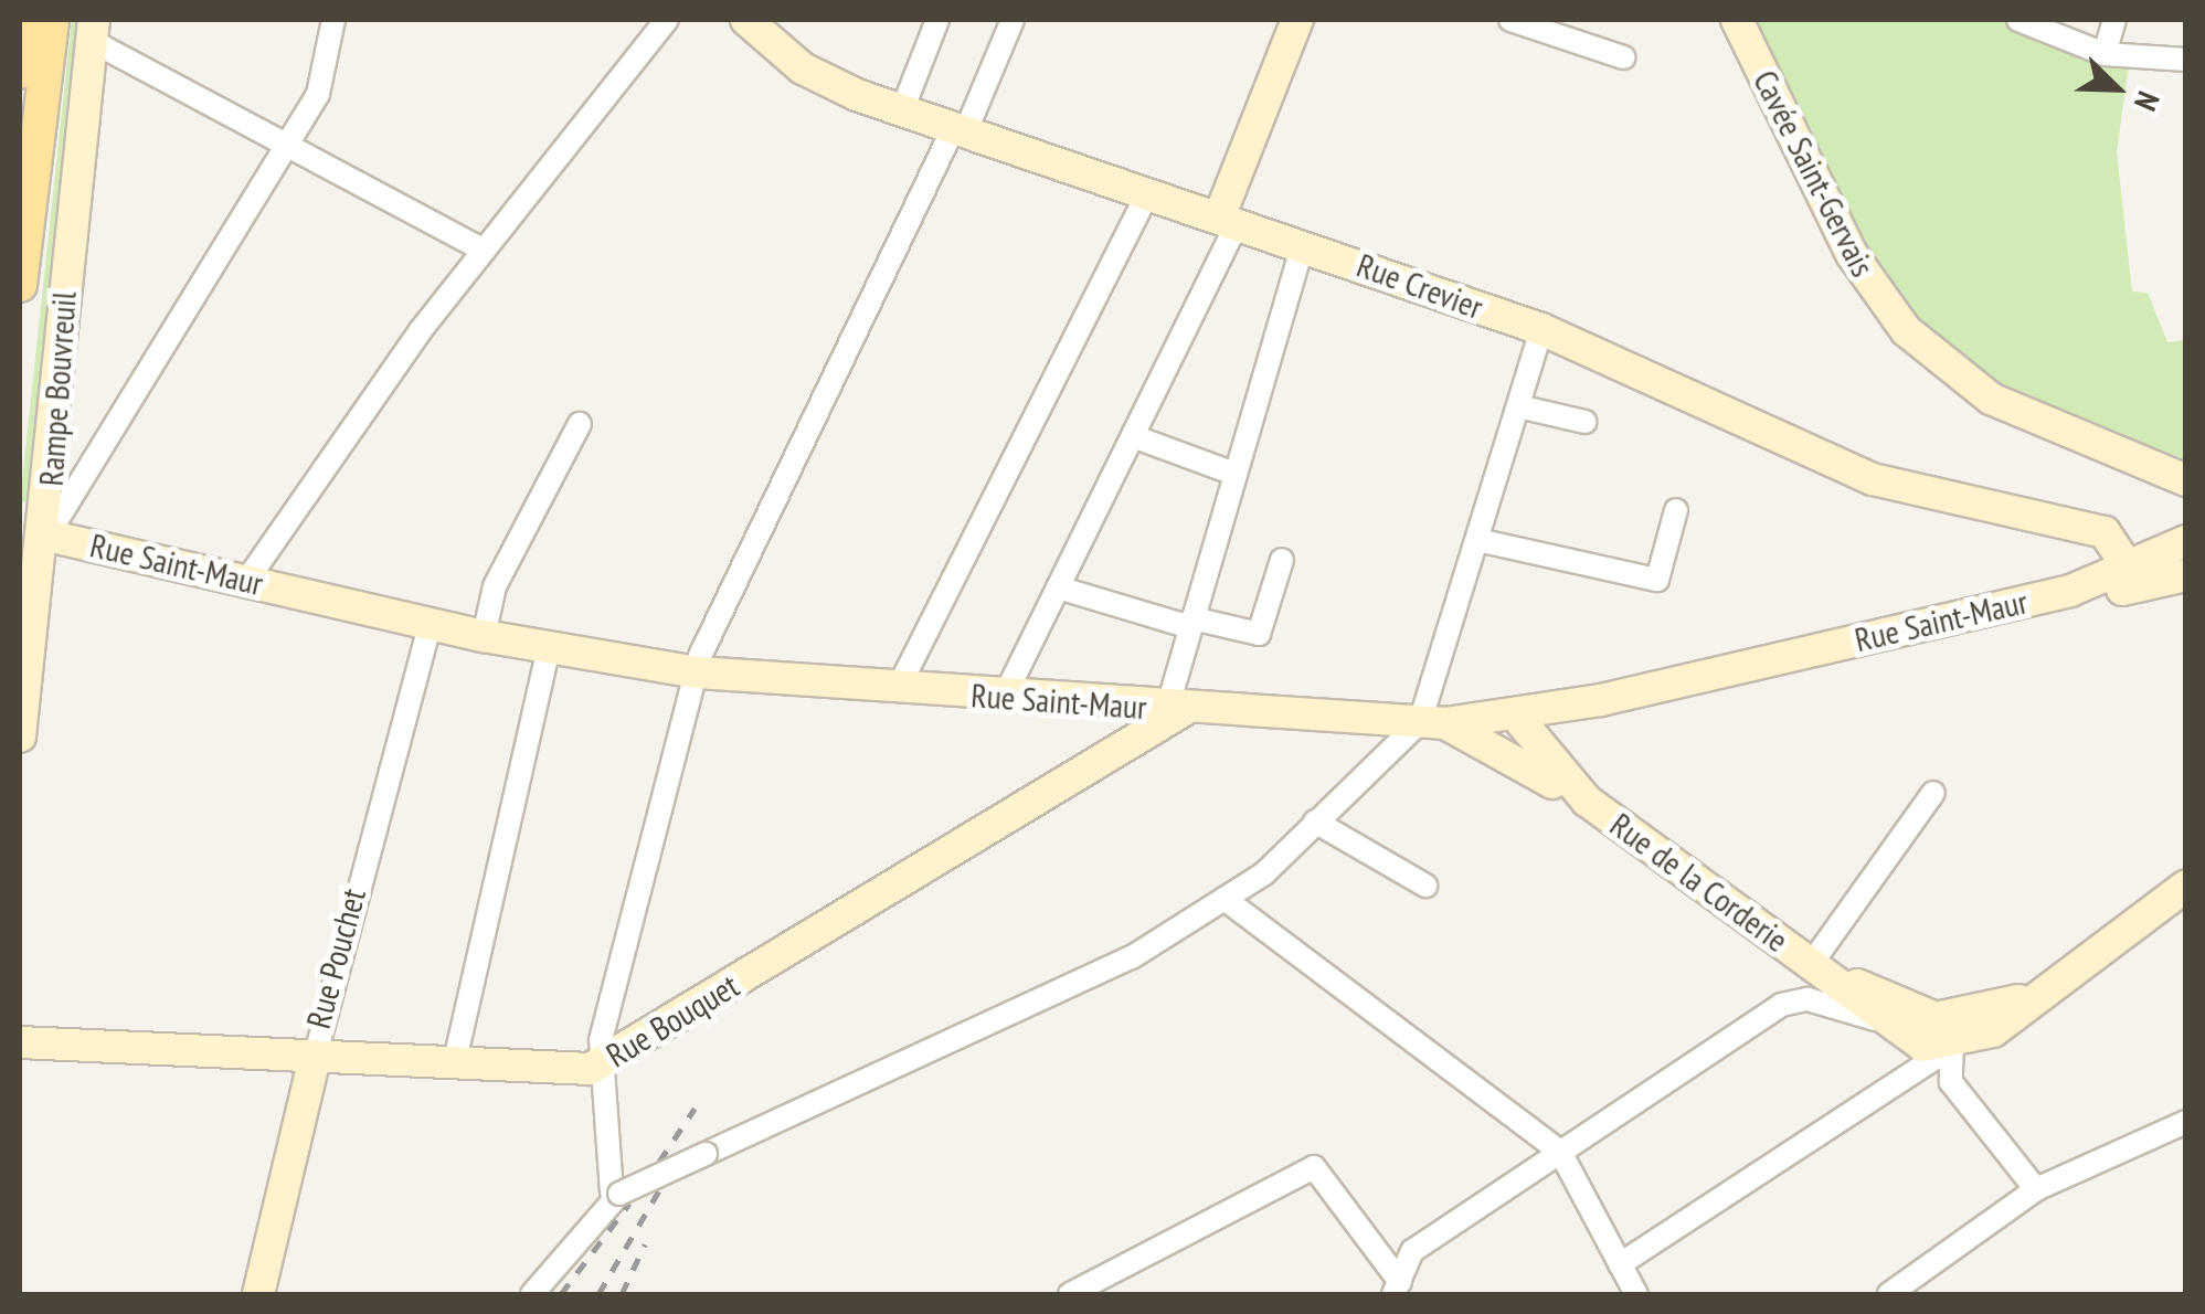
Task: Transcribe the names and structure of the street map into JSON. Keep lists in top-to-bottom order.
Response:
{
  "streets": {
    "street": [
      "Cavée Saint-Gervais",
      "Rue Crevier",
      "Rampe Bouvreuil",
      "Rue Saint-Maur",
      "Rue de la Corderie",
      "Rue Pouchet",
      "Rue Bouquet"
    ]
  },
  "crossings": [
    ["Rue Crevier", "Rue Saint-Maur"],
    ["Rampe Bouvreuil", "Rue Saint-Maur"],
    ["Rue Saint-Maur", "Rue de la Corderie"],
    ["Rue Saint-Maur", "Rue Pouchet"],
    ["Rue Saint-Maur", "Rue Bouquet"],
    ["Rue Pouchet", "Rue Bouquet"]
  ],
  "north": "bottom right"
}
